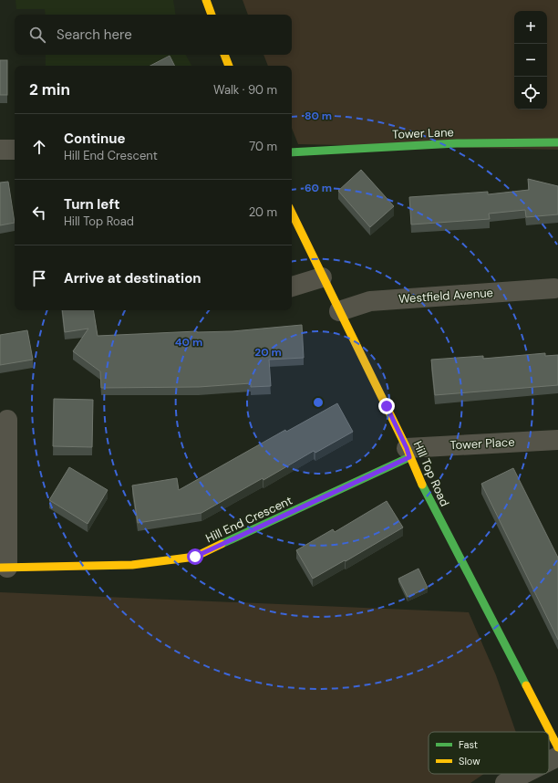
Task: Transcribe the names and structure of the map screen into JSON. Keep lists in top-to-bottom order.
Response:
{
  "streets": {
    "street": [
      "Tower Lane",
      "Westfield Avenue",
      "Tower Place",
      "Hill Top Road",
      "Hill End Crescent"
    ]
  },
  "crossings": [
    ["Westfield Avenue", "Hill Top Road"],
    ["Tower Place", "Hill Top Road"],
    ["Tower Place", "Hill End Crescent"],
    ["Hill Top Road", "Hill End Crescent"]
  ],
  "legend": ["Fast", "Slow"],
  "page": {
    "map_buttons": ["+", "−"],
    "search": "Search here",
    "heading": ["2 min", "Walk · 90 m"],
    "list": [
      ["Continue", "Hill End Crescent", "70 m"],
      ["Turn left", "Hill Top Road", "20 m"],
      "Arrive at destination"
    ]
  },
  "rings": [
    "80 m",
    "60 m",
    "40 m",
    "20 m"
  ]
}
